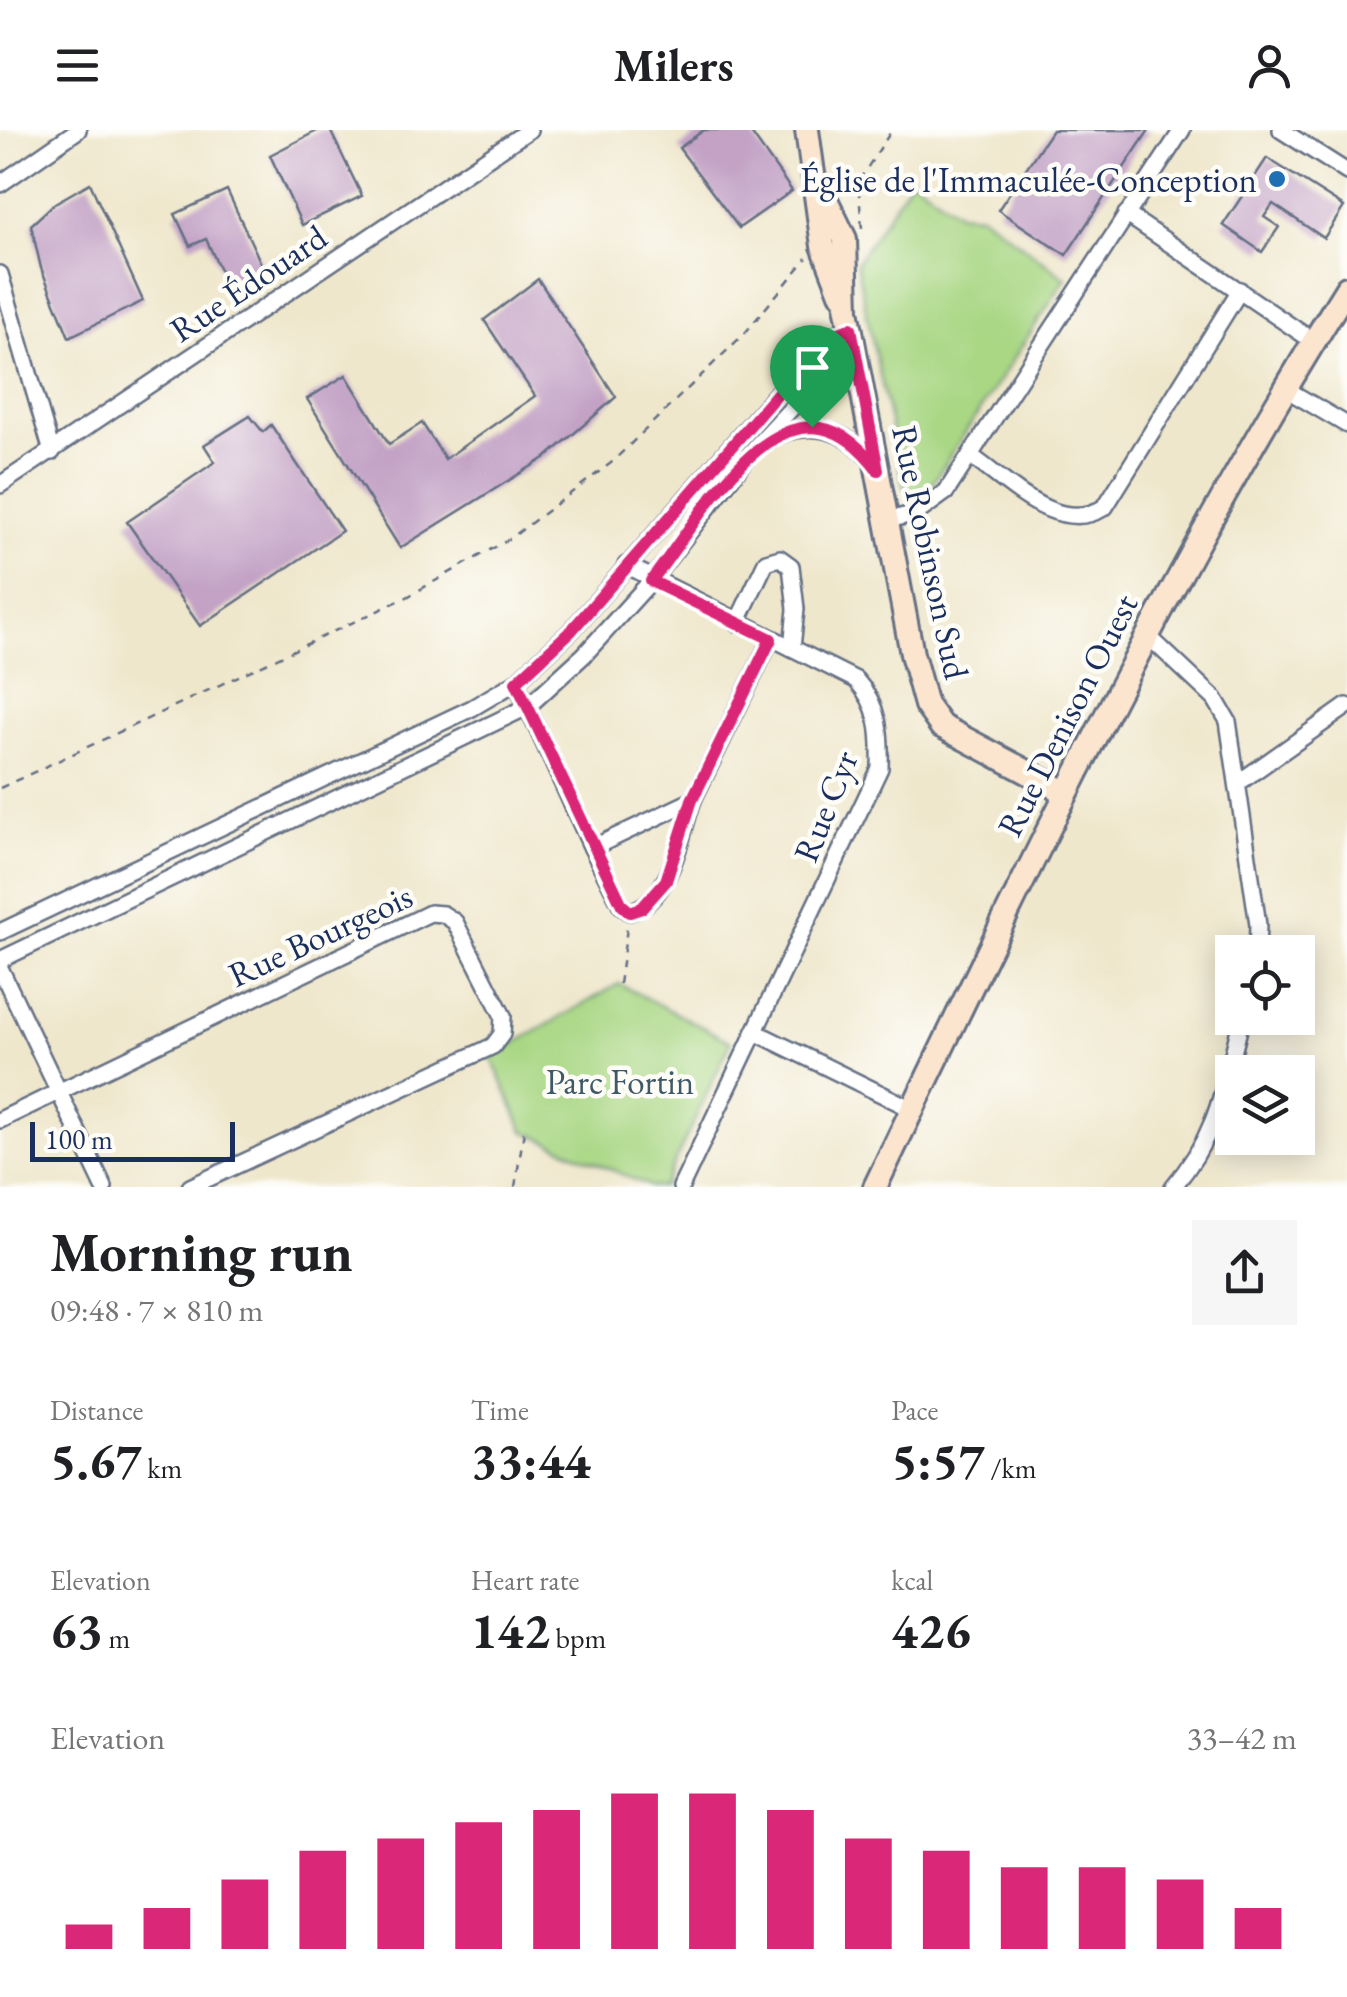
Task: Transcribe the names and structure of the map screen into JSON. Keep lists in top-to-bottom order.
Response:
{
  "streets": {
    "street": [
      "Rue Édouard",
      "Rue Robinson Sud",
      "Rue Denison Ouest",
      "Rue Cyr",
      "Rue Bourgeois"
    ]
  },
  "crossings": [
    ["Rue Robinson Sud", "Rue Denison Ouest"]
  ],
  "parks": ["Parc Fortin"],
  "places": ["Église de l'Immaculée-Conception"],
  "scale_bar": "100 m",
  "page": {
    "header": "Milers",
    "scale": "100 m",
    "heading": ["Morning run", "09:48 · 7 × 810 m"],
    "stats": [
      ["Distance", "5.67 km"],
      ["Time", "33:44"],
      ["Pace", "5:57 /km"],
      ["Elevation", "63 m"],
      ["Heart rate", "142 bpm"],
      ["kcal", "426"]
    ],
    "chart": ["Elevation", "33–42 m"]
  }
}
